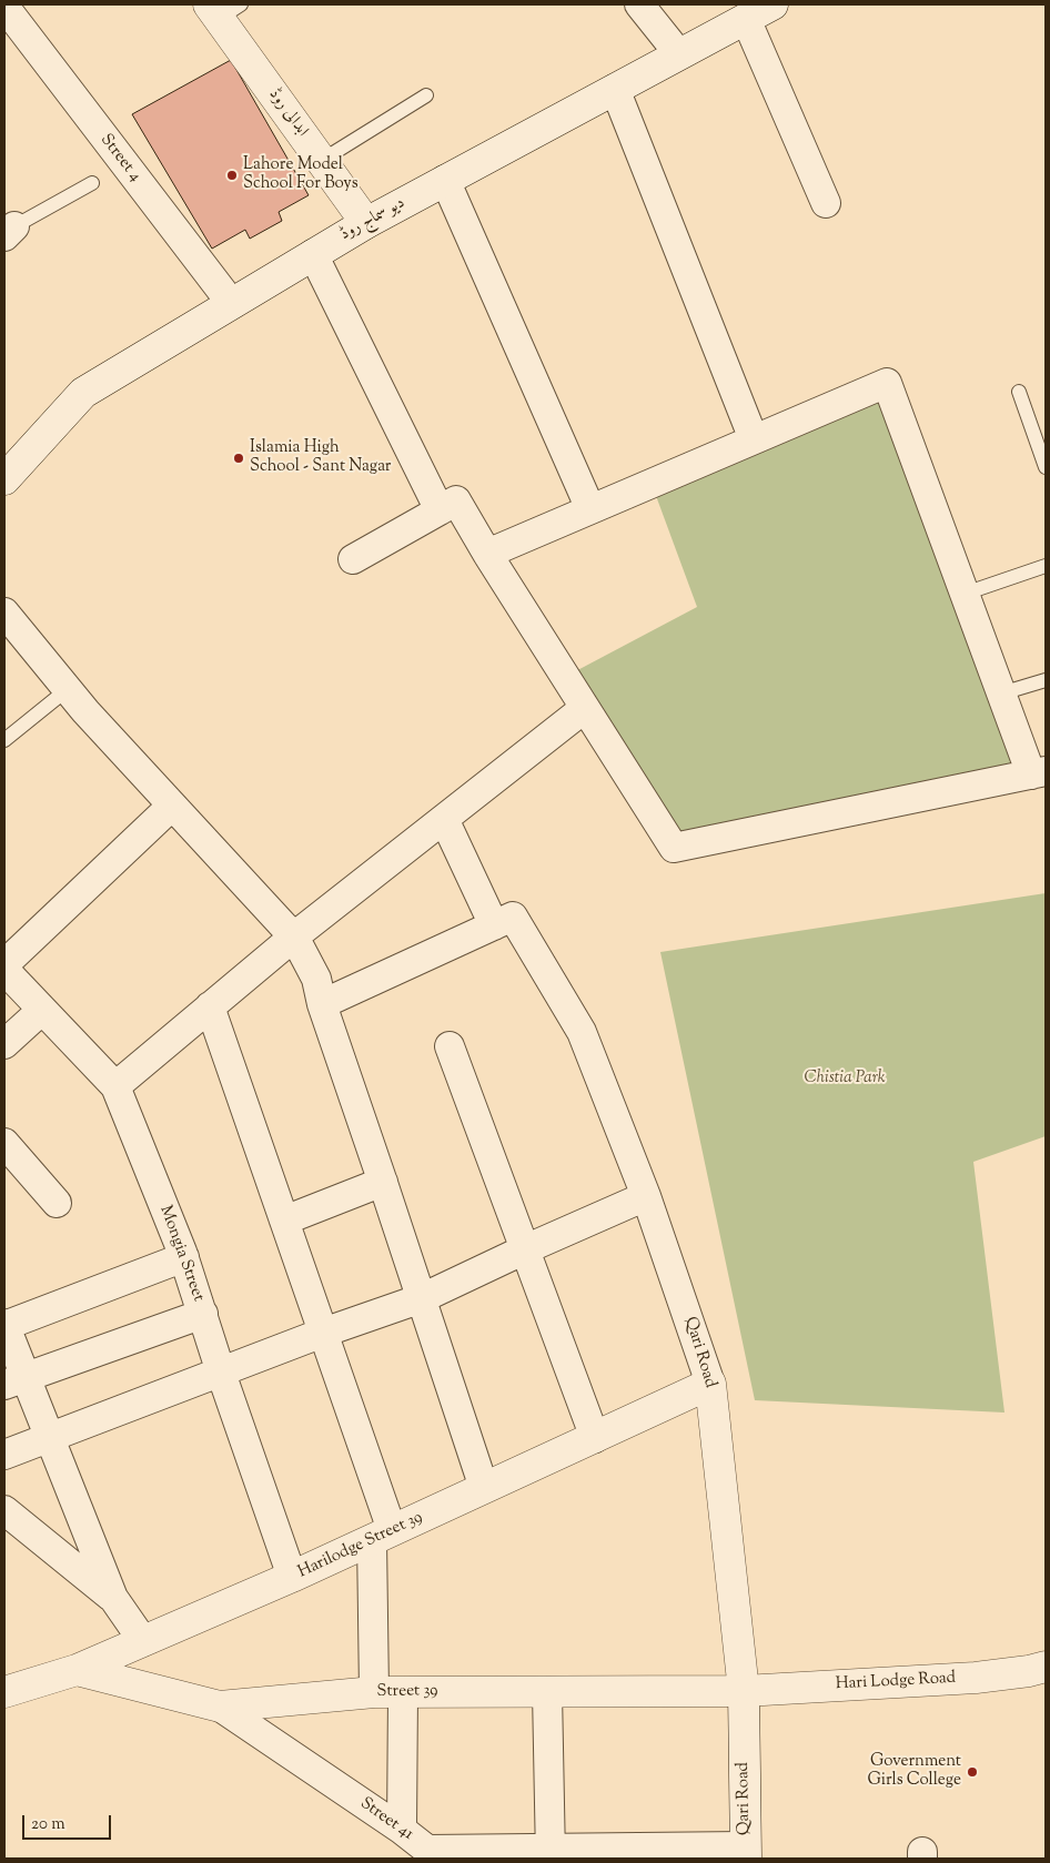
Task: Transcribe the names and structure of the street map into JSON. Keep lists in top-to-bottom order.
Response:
{
  "streets": {
    "street": [
      "ابدالی روڈ",
      "Street 4",
      "دیو سماج روڈ",
      "Mongia Street",
      "Qari Road",
      "Harilodge Street 39",
      "Hari Lodge Road",
      "Street 39",
      "Street 41"
    ]
  },
  "crossings": [
    ["ابدالی روڈ", "دیو سماج روڈ"],
    ["Street 4", "دیو سماج روڈ"],
    ["Mongia Street", "Harilodge Street 39"],
    ["Qari Road", "Harilodge Street 39"],
    ["Qari Road", "Hari Lodge Road"],
    ["Qari Road", "Street 39"],
    ["Qari Road", "Street 41"],
    ["Harilodge Street 39", "Street 39"],
    ["Hari Lodge Road", "Street 39"],
    ["Street 39", "Street 41"]
  ],
  "parks": ["Chistia Park"],
  "places": ["Lahore Model School For Boys", "Islamia High School - Sant Nagar", "Government Girls College"],
  "scale_bar": "20 m"
}
